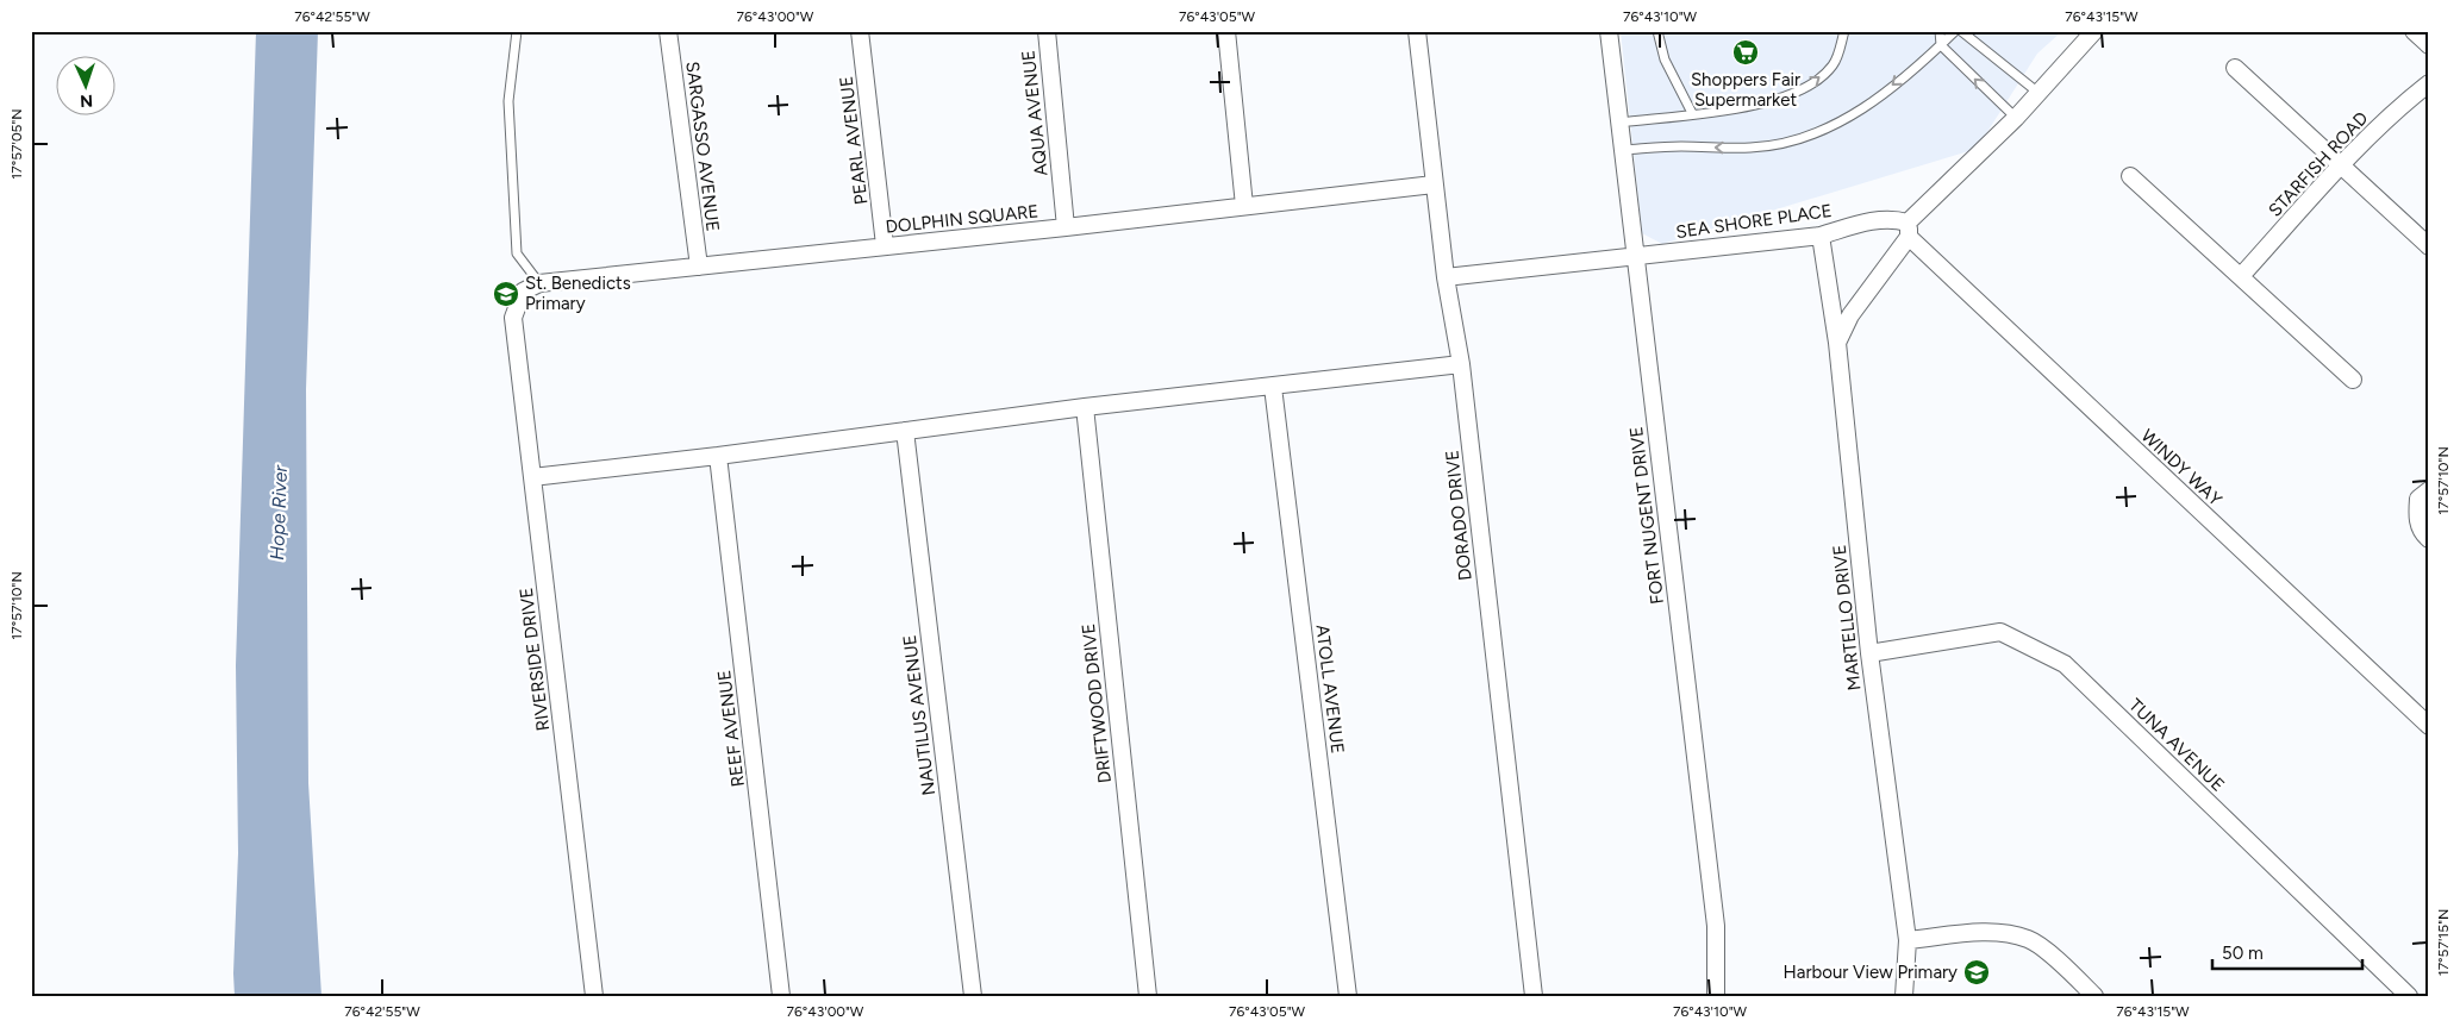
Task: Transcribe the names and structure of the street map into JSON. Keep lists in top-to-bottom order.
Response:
{
  "streets": {
    "street": [
      "AQUA AVENUE",
      "PEARL AVENUE",
      "SARGASSO AVENUE",
      "STARFISH ROAD",
      "DOLPHIN SQUARE",
      "SEA SHORE PLACE",
      "WINDY WAY",
      "DORADO DRIVE",
      "FORT NUGENT DRIVE",
      "MARTELLO DRIVE",
      "RIVERSIDE DRIVE",
      "ATOLL AVENUE",
      "DRIFTWOOD DRIVE",
      "NAUTILUS AVENUE",
      "REEF AVENUE",
      "TUNA AVENUE"
    ]
  },
  "crossings": [
    ["AQUA AVENUE", "DOLPHIN SQUARE"],
    ["PEARL AVENUE", "DOLPHIN SQUARE"],
    ["SARGASSO AVENUE", "DOLPHIN SQUARE"],
    ["DOLPHIN SQUARE", "DORADO DRIVE"],
    ["DOLPHIN SQUARE", "RIVERSIDE DRIVE"],
    ["SEA SHORE PLACE", "WINDY WAY"],
    ["SEA SHORE PLACE", "DORADO DRIVE"],
    ["SEA SHORE PLACE", "FORT NUGENT DRIVE"],
    ["SEA SHORE PLACE", "MARTELLO DRIVE"],
    ["MARTELLO DRIVE", "TUNA AVENUE"]
  ],
  "water": ["Hope River"],
  "places": {
    "supermarket": ["Shoppers Fair Supermarket"],
    "school or university": ["St. Benedicts Primary", "Harbour View Primary"]
  },
  "scale_bar": "50 m",
  "north": "bottom",
  "coordinates": [
    "76°42'55\"W",
    "76°43'00\"W",
    "76°43'05\"W",
    "76°43'10\"W",
    "76°43'15\"W",
    "17°57'05\"N",
    "17°57'10\"N",
    "17°57'15\"N"
  ]
}
